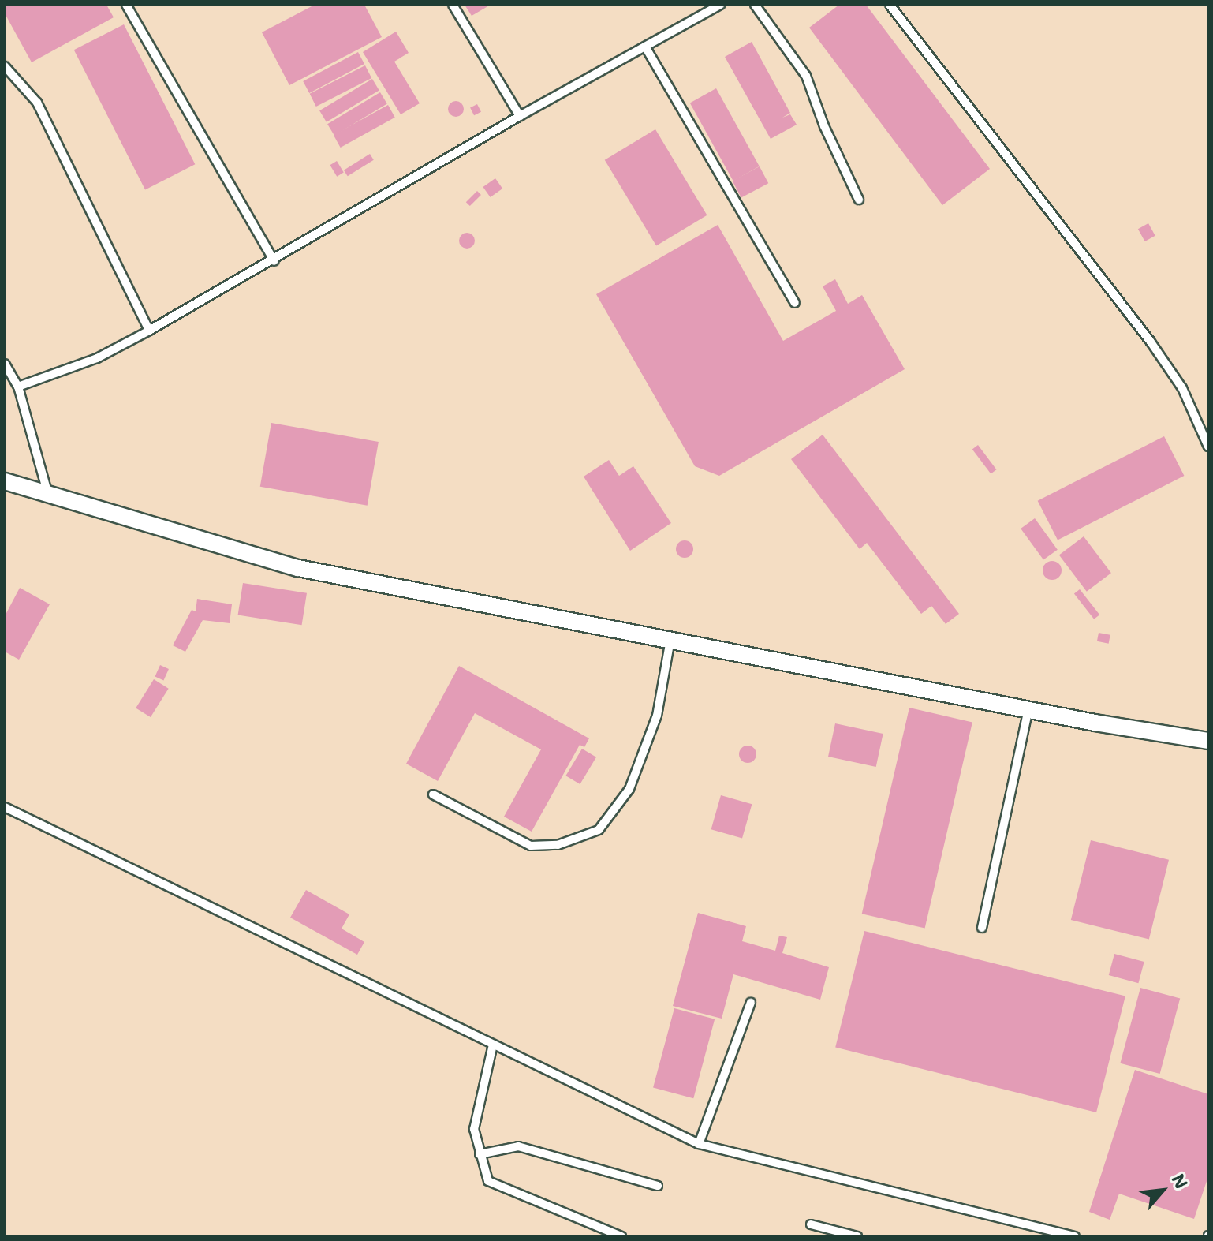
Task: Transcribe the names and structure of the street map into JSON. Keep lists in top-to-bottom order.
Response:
{
  "north": "top right"
}
